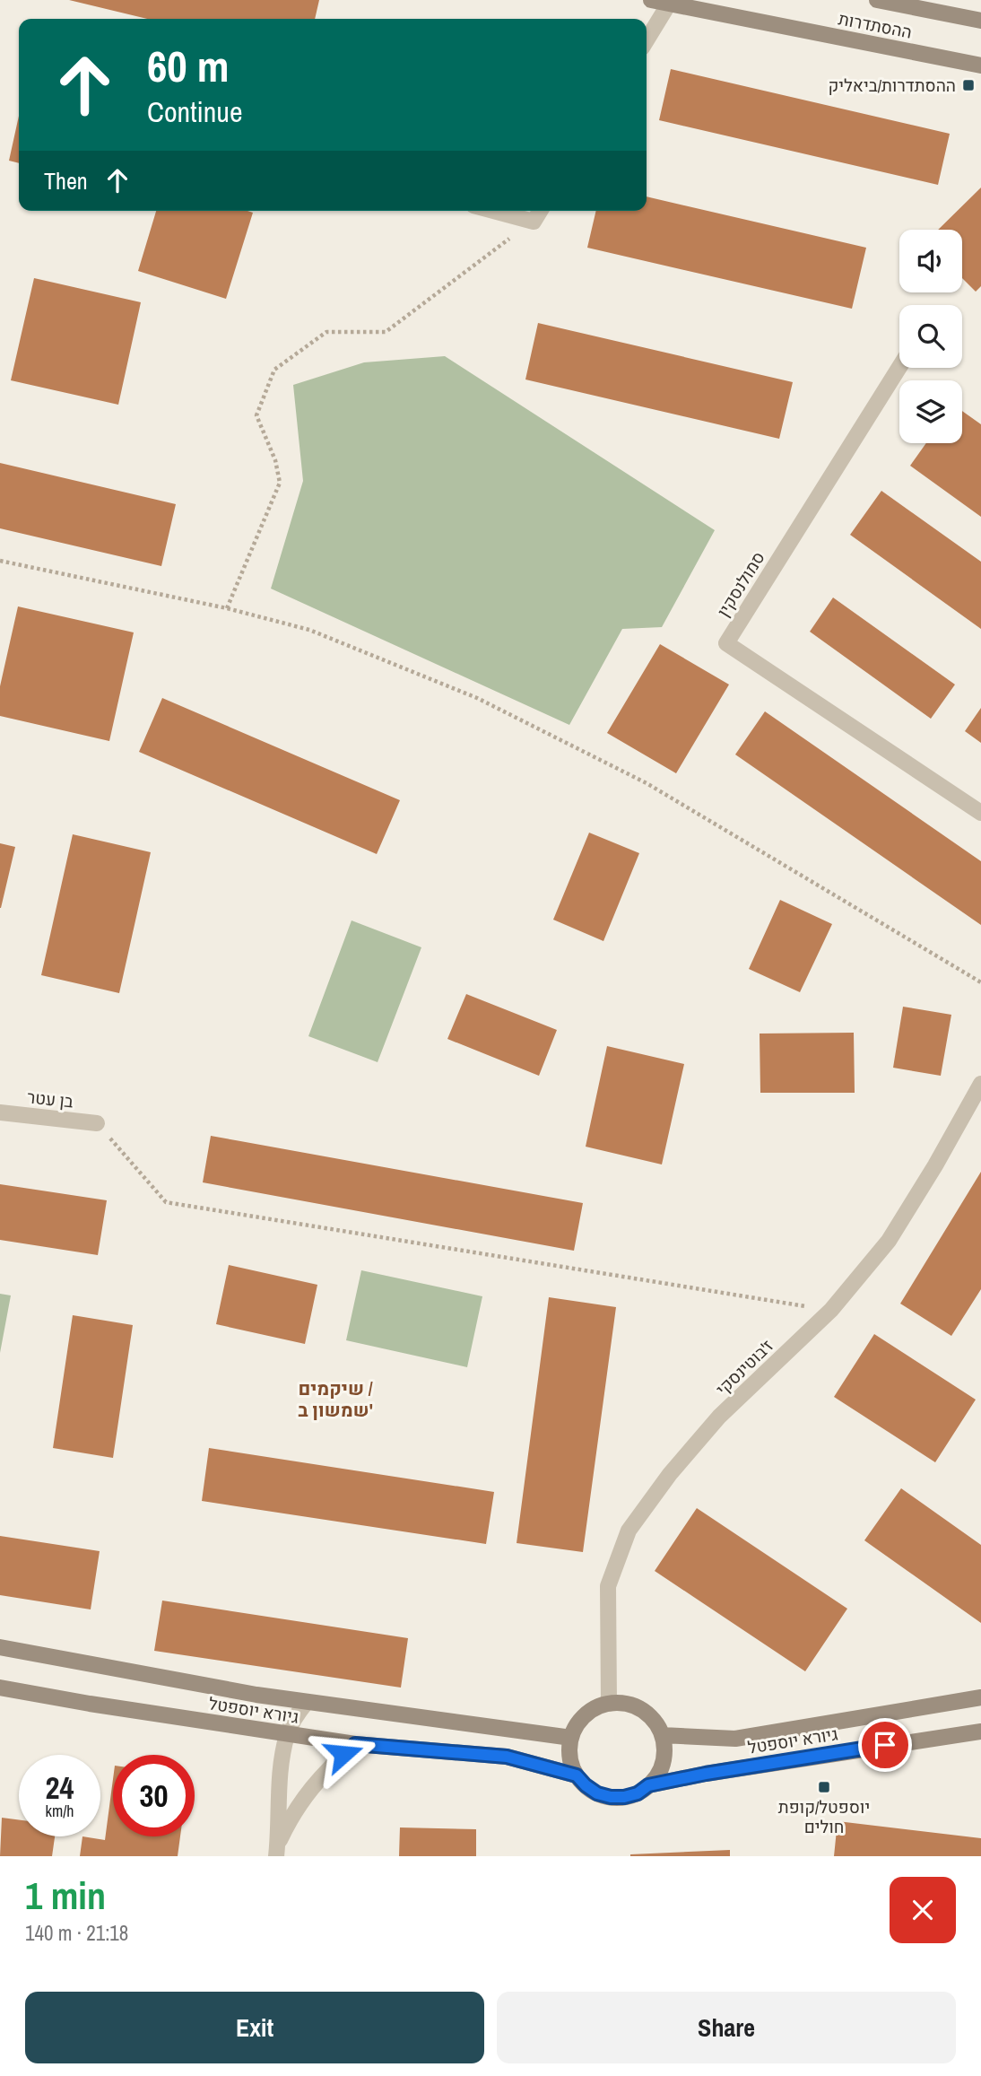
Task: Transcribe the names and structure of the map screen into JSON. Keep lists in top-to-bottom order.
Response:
{
  "streets": {
    "street": [
      "ההסתדרות",
      "סמולנסקין",
      "בן עטר",
      "ז'בוטינסקי",
      "גיורא יוספטל"
    ]
  },
  "crossings": [
    ["ז'בוטינסקי", "גיורא יוספטל"]
  ],
  "districts": ["שיקמים / שמשון ב'"],
  "places": {
    "transit": ["ההסתדרות/ביאליק", "יוספטל/קופת חולים"]
  },
  "page": {
    "turn": ["60 m", "Continue"],
    "then": "Then",
    "speed": "24 km/h",
    "limit": "30",
    "heading": ["1 min", "140 m · 21:18"],
    "buttons": ["Exit", "Share"]
  }
}
